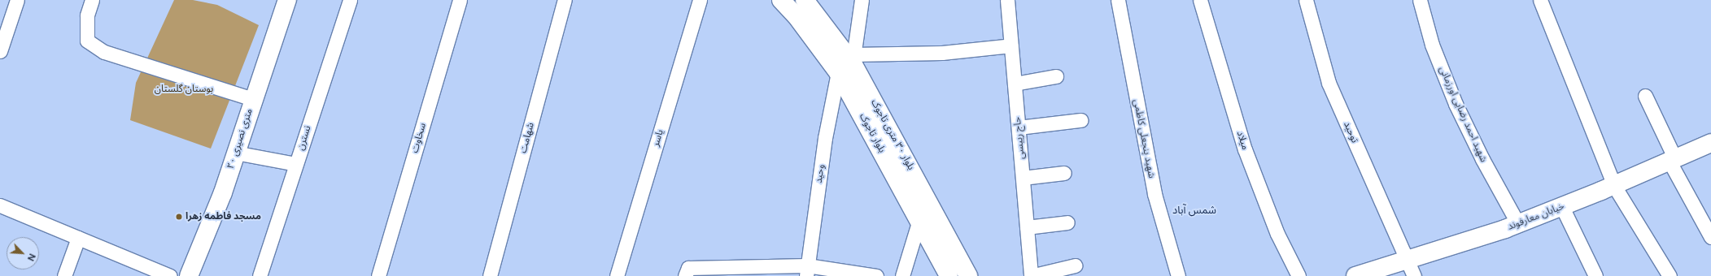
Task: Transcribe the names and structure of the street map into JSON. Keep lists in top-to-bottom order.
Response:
{
  "streets": {
    "main road": [
      "بلوار تاجوک",
      "بلوار ۳۰ متری تاجوک",
      "۲۰ متری نصیری",
      "خیابان معارفوند"
    ],
    "street": [
      "شهید احمد رضایی اورزمانی",
      "توحید",
      "نسترن",
      "سخاوت",
      "شهامت",
      "یاسر",
      "حاج رییسی",
      "شهید پنجعلی کاظمی",
      "میلاد",
      "وحید"
    ]
  },
  "crossings": [
    ["شهید احمد رضایی اورزمانی", "خیابان معارفوند"],
    ["توحید", "خیابان معارفوند"],
    ["بلوار تاجوک", "بلوار ۳۰ متری تاجوک"],
    ["بلوار تاجوک", "وحید"],
    ["بلوار ۳۰ متری تاجوک", "وحید"]
  ],
  "districts": ["شمس آباد"],
  "parks": ["بوستان گلستان"],
  "places": ["مسجد فاطمه زهرا"],
  "north": "bottom right"
}
